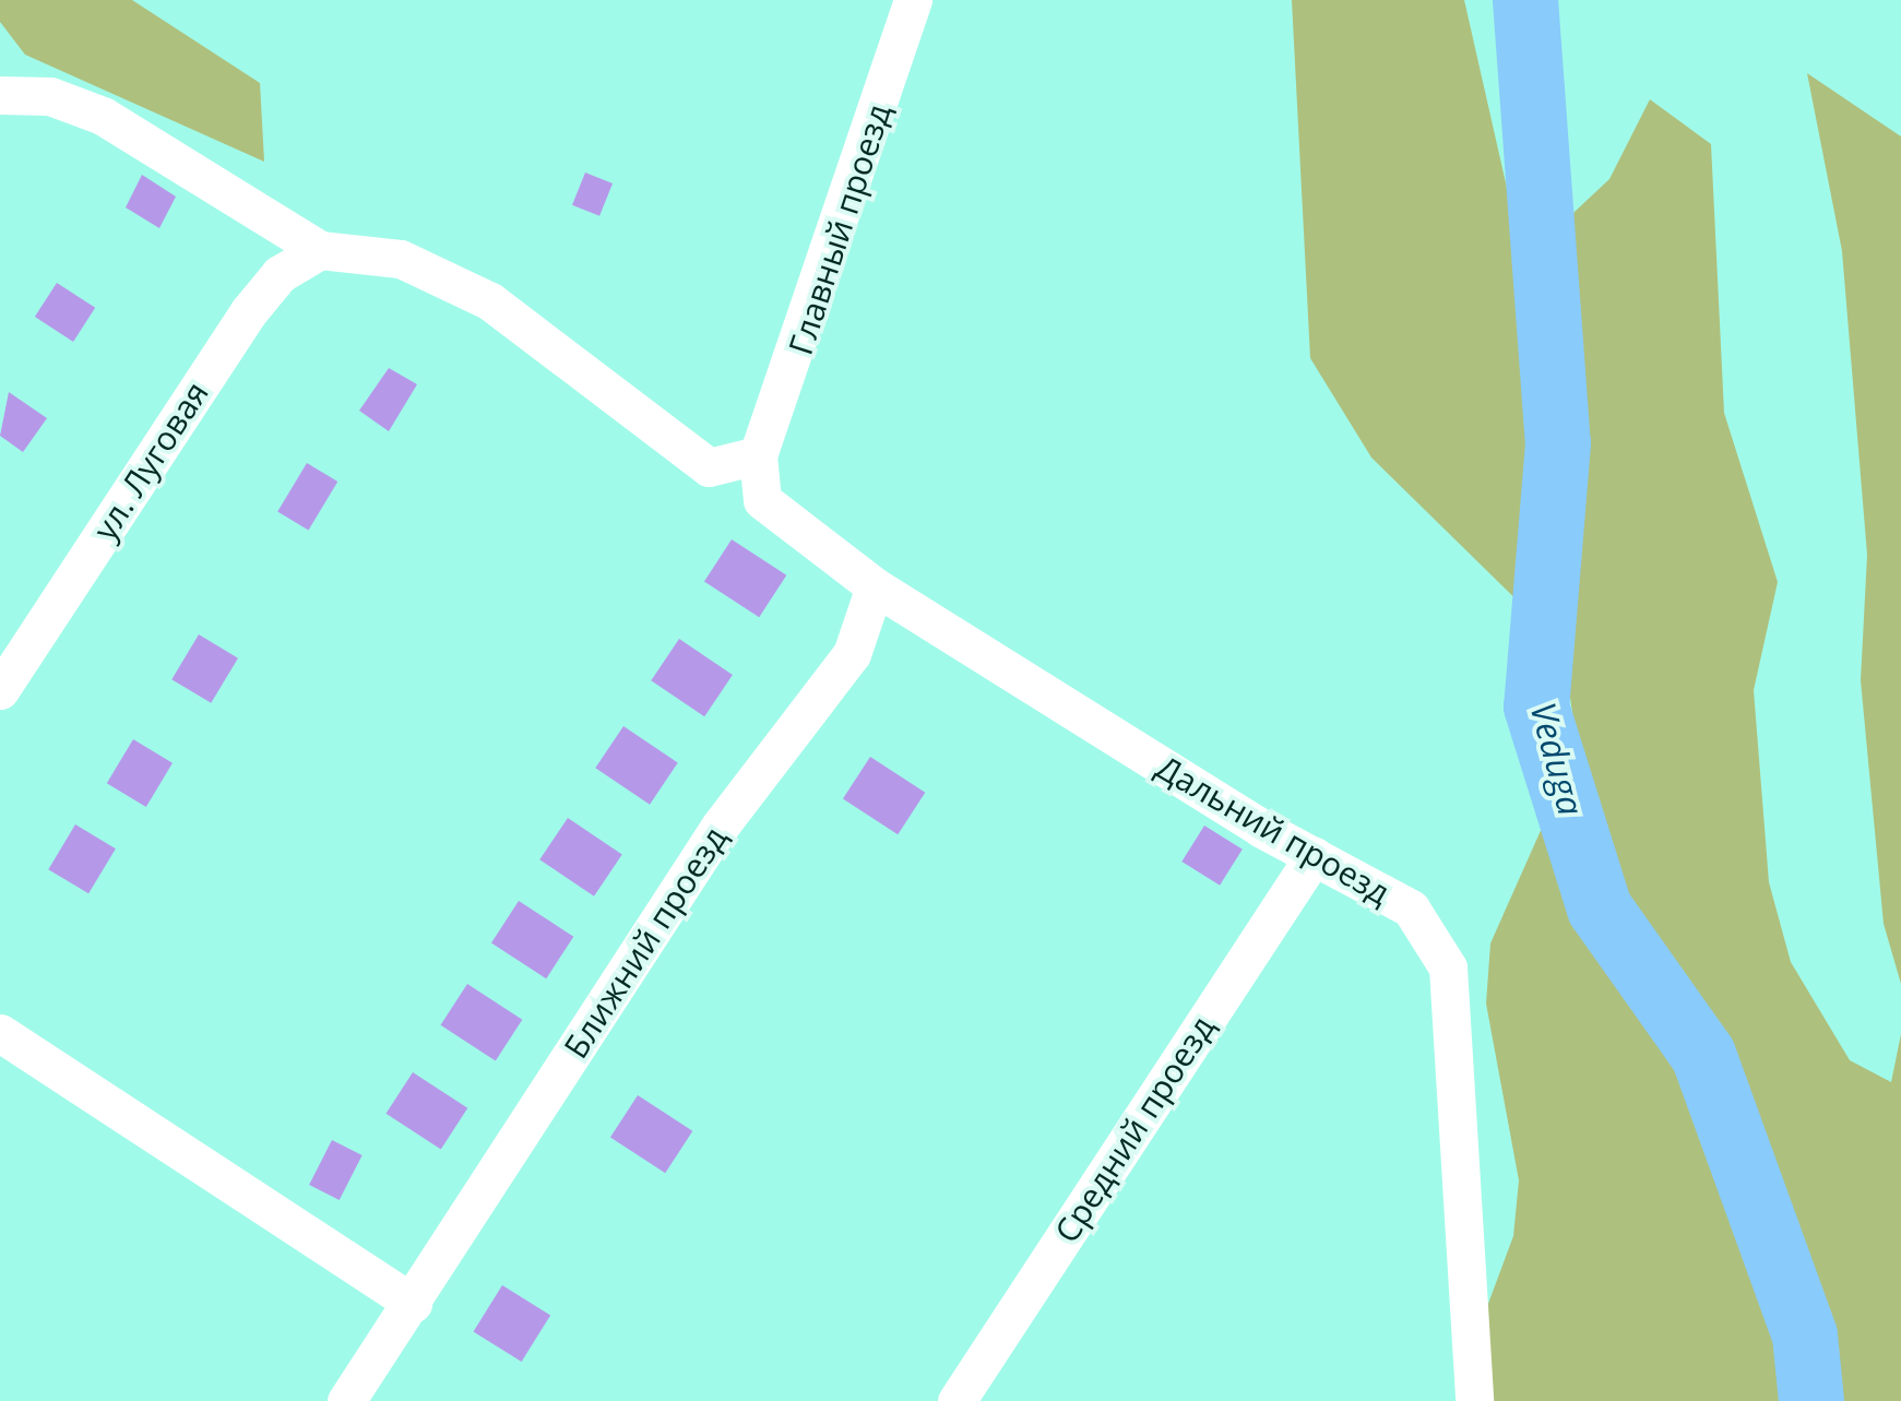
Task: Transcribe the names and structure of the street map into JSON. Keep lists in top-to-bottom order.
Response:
{
  "streets": {
    "street": [
      "Главный проезд",
      "ул. Луговая",
      "Дальний проезд",
      "Ближний проезд",
      "Средний проезд"
    ]
  },
  "crossings": [
    ["Главный проезд", "Дальний проезд"],
    ["Дальний проезд", "Ближний проезд"],
    ["Дальний проезд", "Средний проезд"]
  ],
  "water": ["Veduga"]
}
